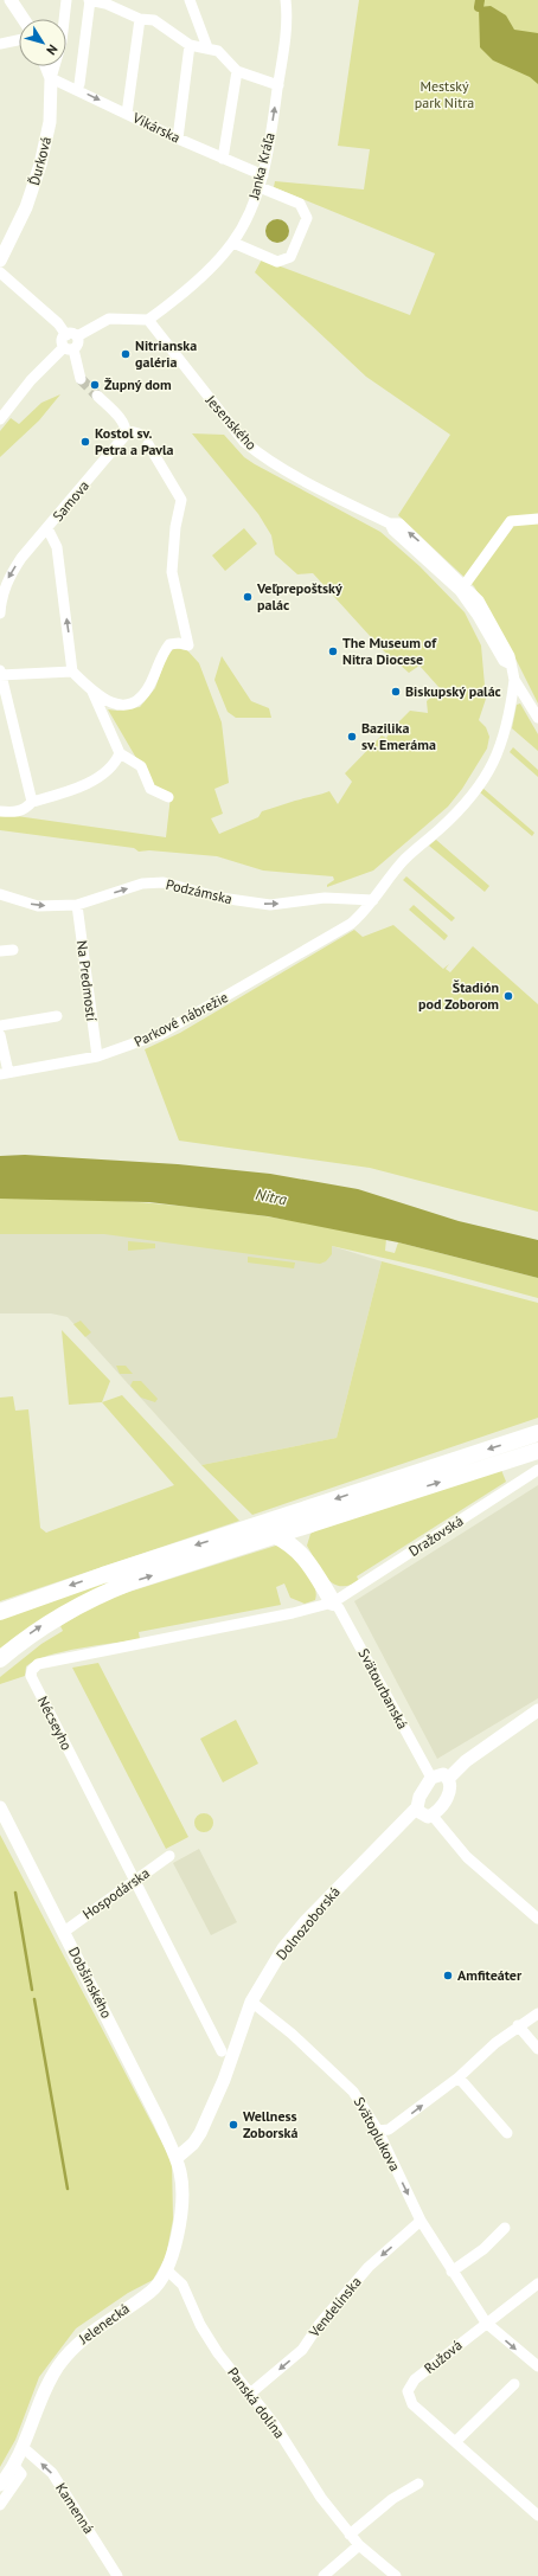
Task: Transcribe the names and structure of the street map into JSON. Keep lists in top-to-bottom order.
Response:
{
  "streets": {
    "street": [
      "Vikárska",
      "Ďurková",
      "Janka Kráľa",
      "Jesenského",
      "Samova",
      "Podzámska",
      "Na Predmostí",
      "Parkové nábrežie",
      "Dražovská",
      "Svätourbanská",
      "Nécseyho",
      "Hospodárska",
      "Dolnozoborská",
      "Dobšinského",
      "Svätoplukova",
      "Vendelínska",
      "Jelenecká",
      "Ružová",
      "Panská dolina",
      "Kamenná"
    ]
  },
  "crossings": [
    ["Vikárska", "Ďurková"],
    ["Vikárska", "Janka Kráľa"],
    ["Janka Kráľa", "Jesenského"],
    ["Podzámska", "Na Predmostí"],
    ["Podzámska", "Parkové nábrežie"],
    ["Na Predmostí", "Parkové nábrežie"],
    ["Dražovská", "Svätourbanská"],
    ["Dražovská", "Nécseyho"],
    ["Svätourbanská", "Nécseyho"],
    ["Svätourbanská", "Dolnozoborská"],
    ["Nécseyho", "Hospodárska"],
    ["Hospodárska", "Dobšinského"],
    ["Dolnozoborská", "Dobšinského"],
    ["Dolnozoborská", "Svätoplukova"],
    ["Dolnozoborská", "Jelenecká"],
    ["Dobšinského", "Jelenecká"],
    ["Svätoplukova", "Vendelínska"],
    ["Svätoplukova", "Ružová"],
    ["Vendelínska", "Panská dolina"],
    ["Jelenecká", "Panská dolina"],
    ["Jelenecká", "Kamenná"]
  ],
  "one_way": [
    "Samova",
    "Podzámska",
    "Vendelínska",
    "Kamenná"
  ],
  "water": ["Nitra"],
  "parks": ["Mestský park Nitra"],
  "places": [
    "Nitrianska galéria",
    "Župný dom",
    "Kostol sv. Petra a Pavla",
    "Veľprepoštský palác",
    "The Museum of Nitra Diocese",
    "Biskupský palác",
    "Bazilika sv. Emeráma",
    "Štadión pod Zoborom",
    "Amfiteáter",
    "Wellness Zoborská"
  ],
  "north": "bottom right"
}
